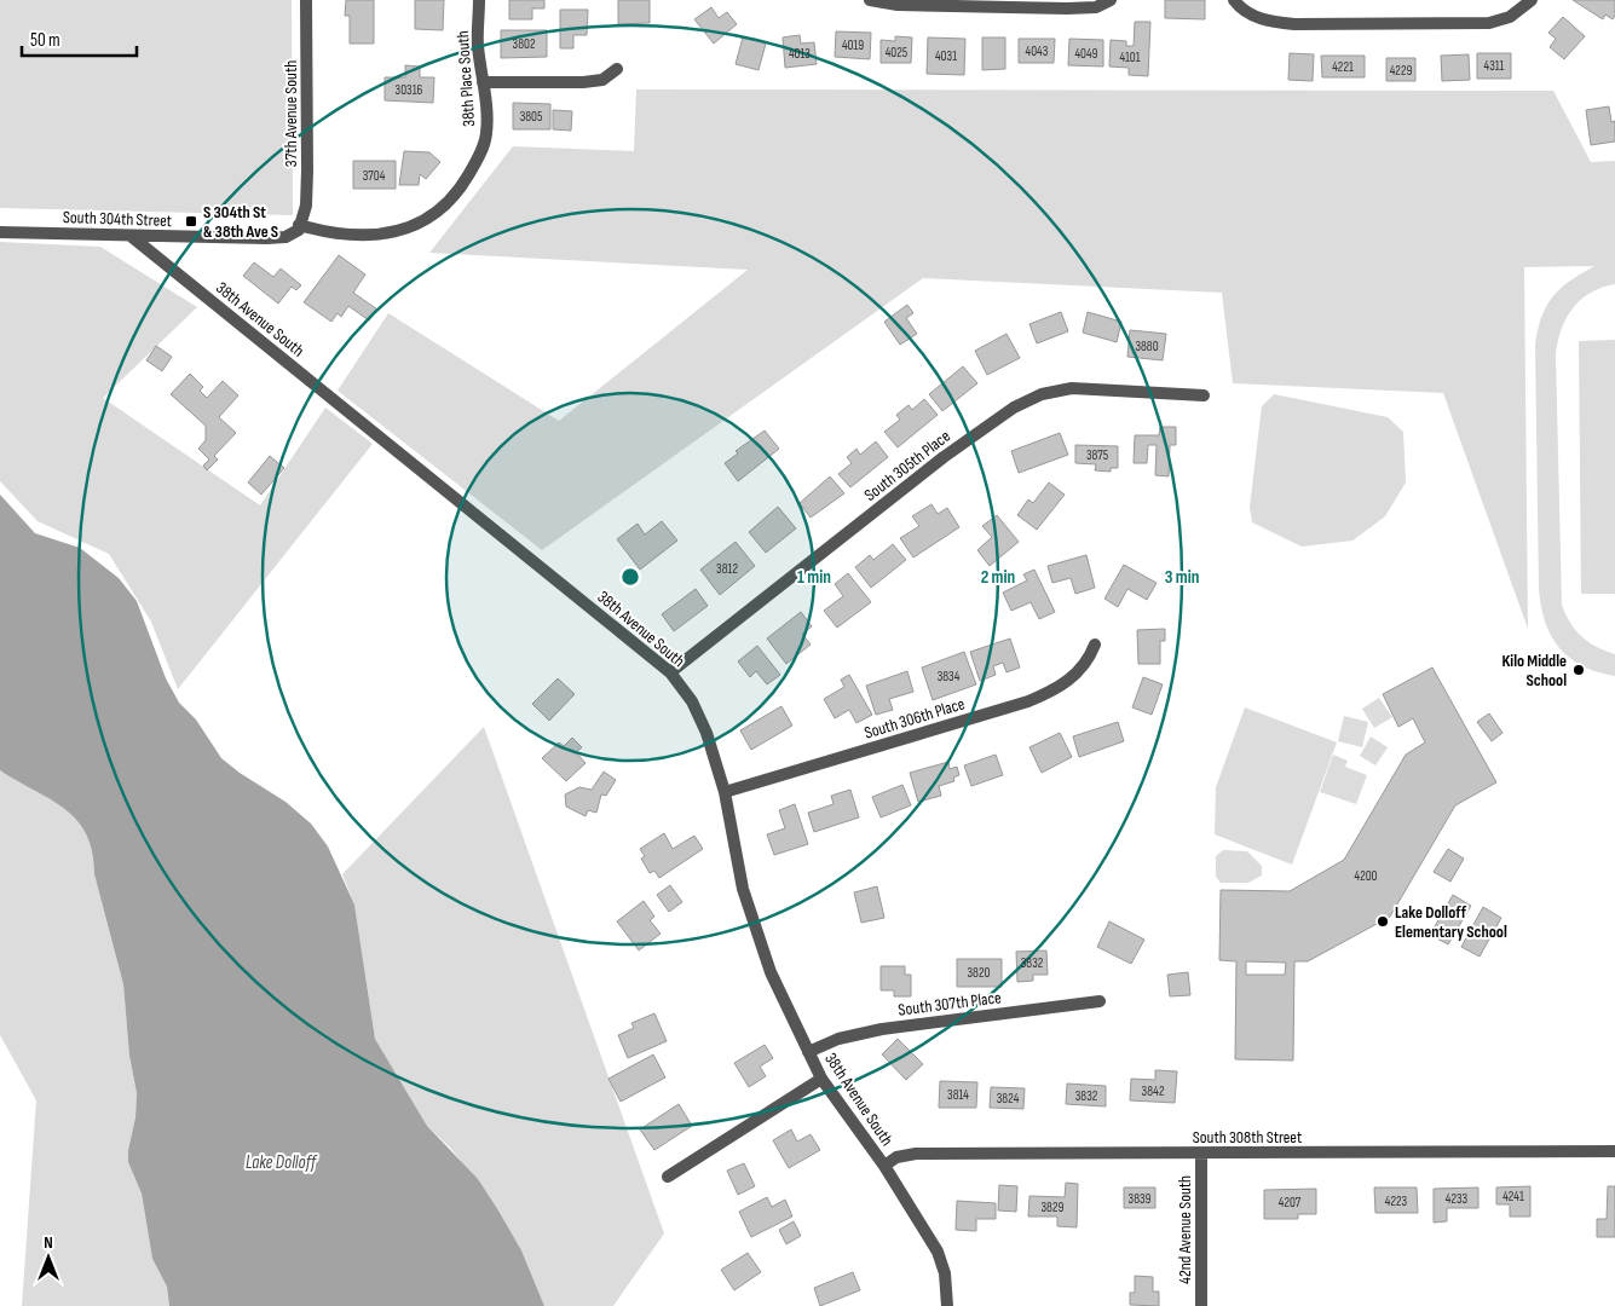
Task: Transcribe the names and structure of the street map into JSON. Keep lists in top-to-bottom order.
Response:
{
  "streets": {
    "street": [
      "38th Place South",
      "37th Avenue South",
      "South 304th Street",
      "38th Avenue South",
      "South 305th Place",
      "South 306th Place",
      "South 307th Place",
      "South 308th Street",
      "42nd Avenue South"
    ]
  },
  "crossings": [
    ["38th Place South", "37th Avenue South"],
    ["38th Place South", "South 304th Street"],
    ["37th Avenue South", "South 304th Street"],
    ["South 304th Street", "38th Avenue South"],
    ["38th Avenue South", "South 305th Place"],
    ["38th Avenue South", "South 306th Place"],
    ["38th Avenue South", "South 307th Place"],
    ["38th Avenue South", "South 308th Street"],
    ["South 308th Street", "42nd Avenue South"]
  ],
  "water": ["Lake Dolloff"],
  "places": {
    "transit": ["S 304th St & 38th Ave S"],
    "other": ["Kilo Middle School", "Lake Dolloff Elementary School"]
  },
  "house_numbers": [
    "3802",
    "4019",
    "4043",
    "4025",
    "4013",
    "4049",
    "4031",
    "4101",
    "4311",
    "4221",
    "4229",
    "30316",
    "3805",
    "3704",
    "3880",
    "3875",
    "3812",
    "3834",
    "4200",
    "3832",
    "3820",
    "3842",
    "3814",
    "3832",
    "3824",
    "4241",
    "3839",
    "4233",
    "4223",
    "4207",
    "3829"
  ],
  "scale_bar": "50 m",
  "north": "top",
  "rings": ["1 min", "2 min", "3 min"]
}
